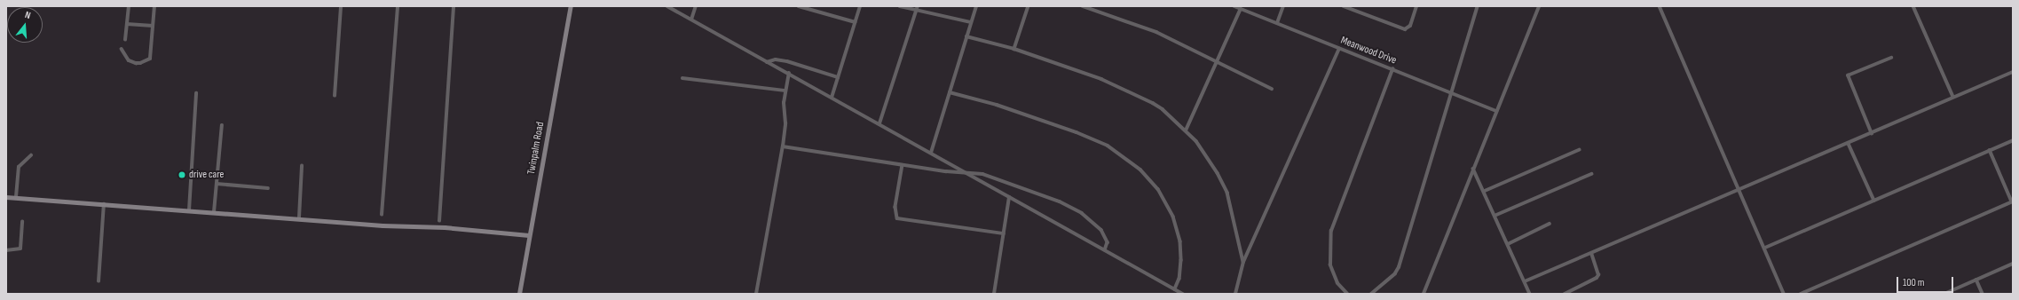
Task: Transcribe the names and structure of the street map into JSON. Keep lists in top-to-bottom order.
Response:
{
  "streets": {
    "main road": ["Twinpalm Road"],
    "street": ["Meanwood Drive"]
  },
  "places": ["drive care"],
  "scale_bar": "100 m",
  "north": "top"
}
